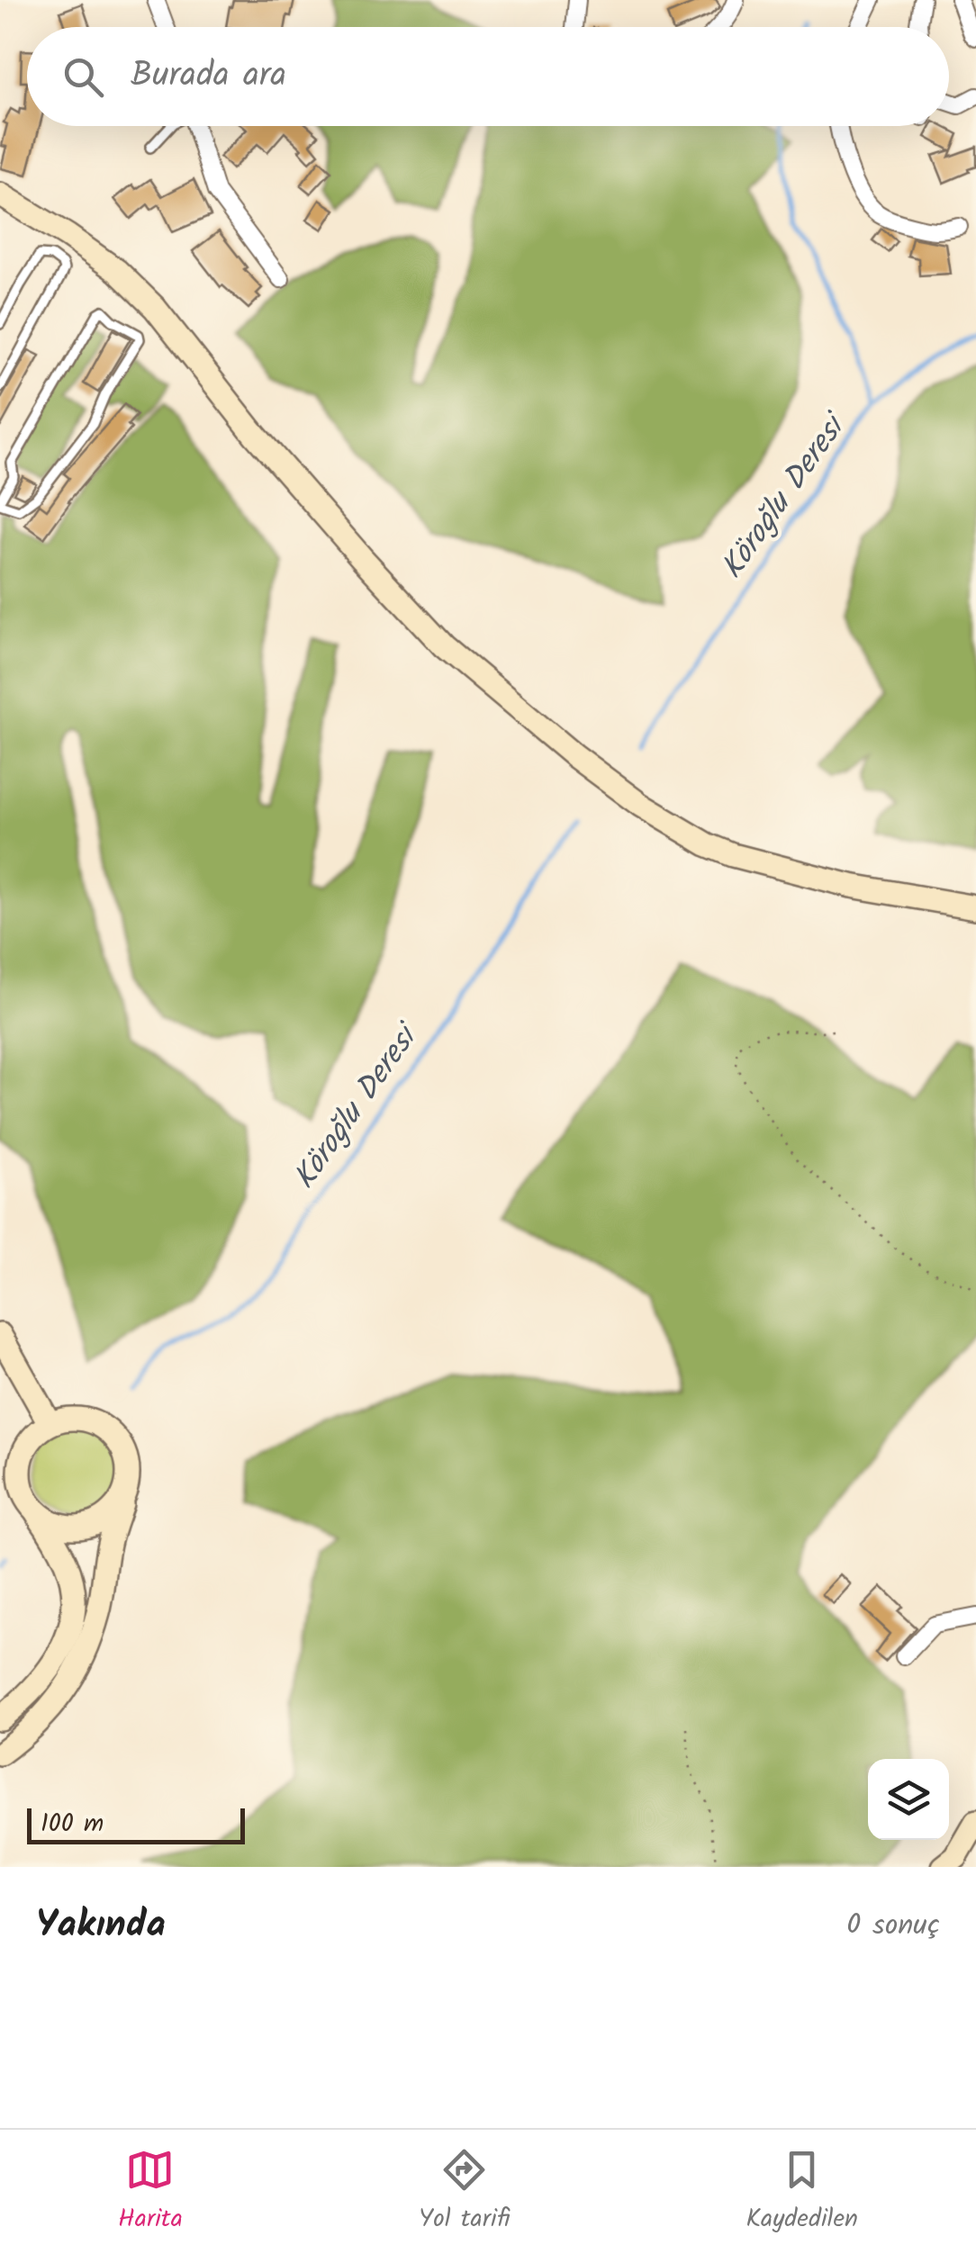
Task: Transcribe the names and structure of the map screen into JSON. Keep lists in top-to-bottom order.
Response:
{
  "water": ["Köroğlu Deresi"],
  "scale_bar": "100 m",
  "page": {
    "search": "Burada ara",
    "scale": "100 m",
    "heading": ["Yakında", "0 sonuç"],
    "nav": ["Harita", "Yol tarifi", "Kaydedilen"]
  }
}
